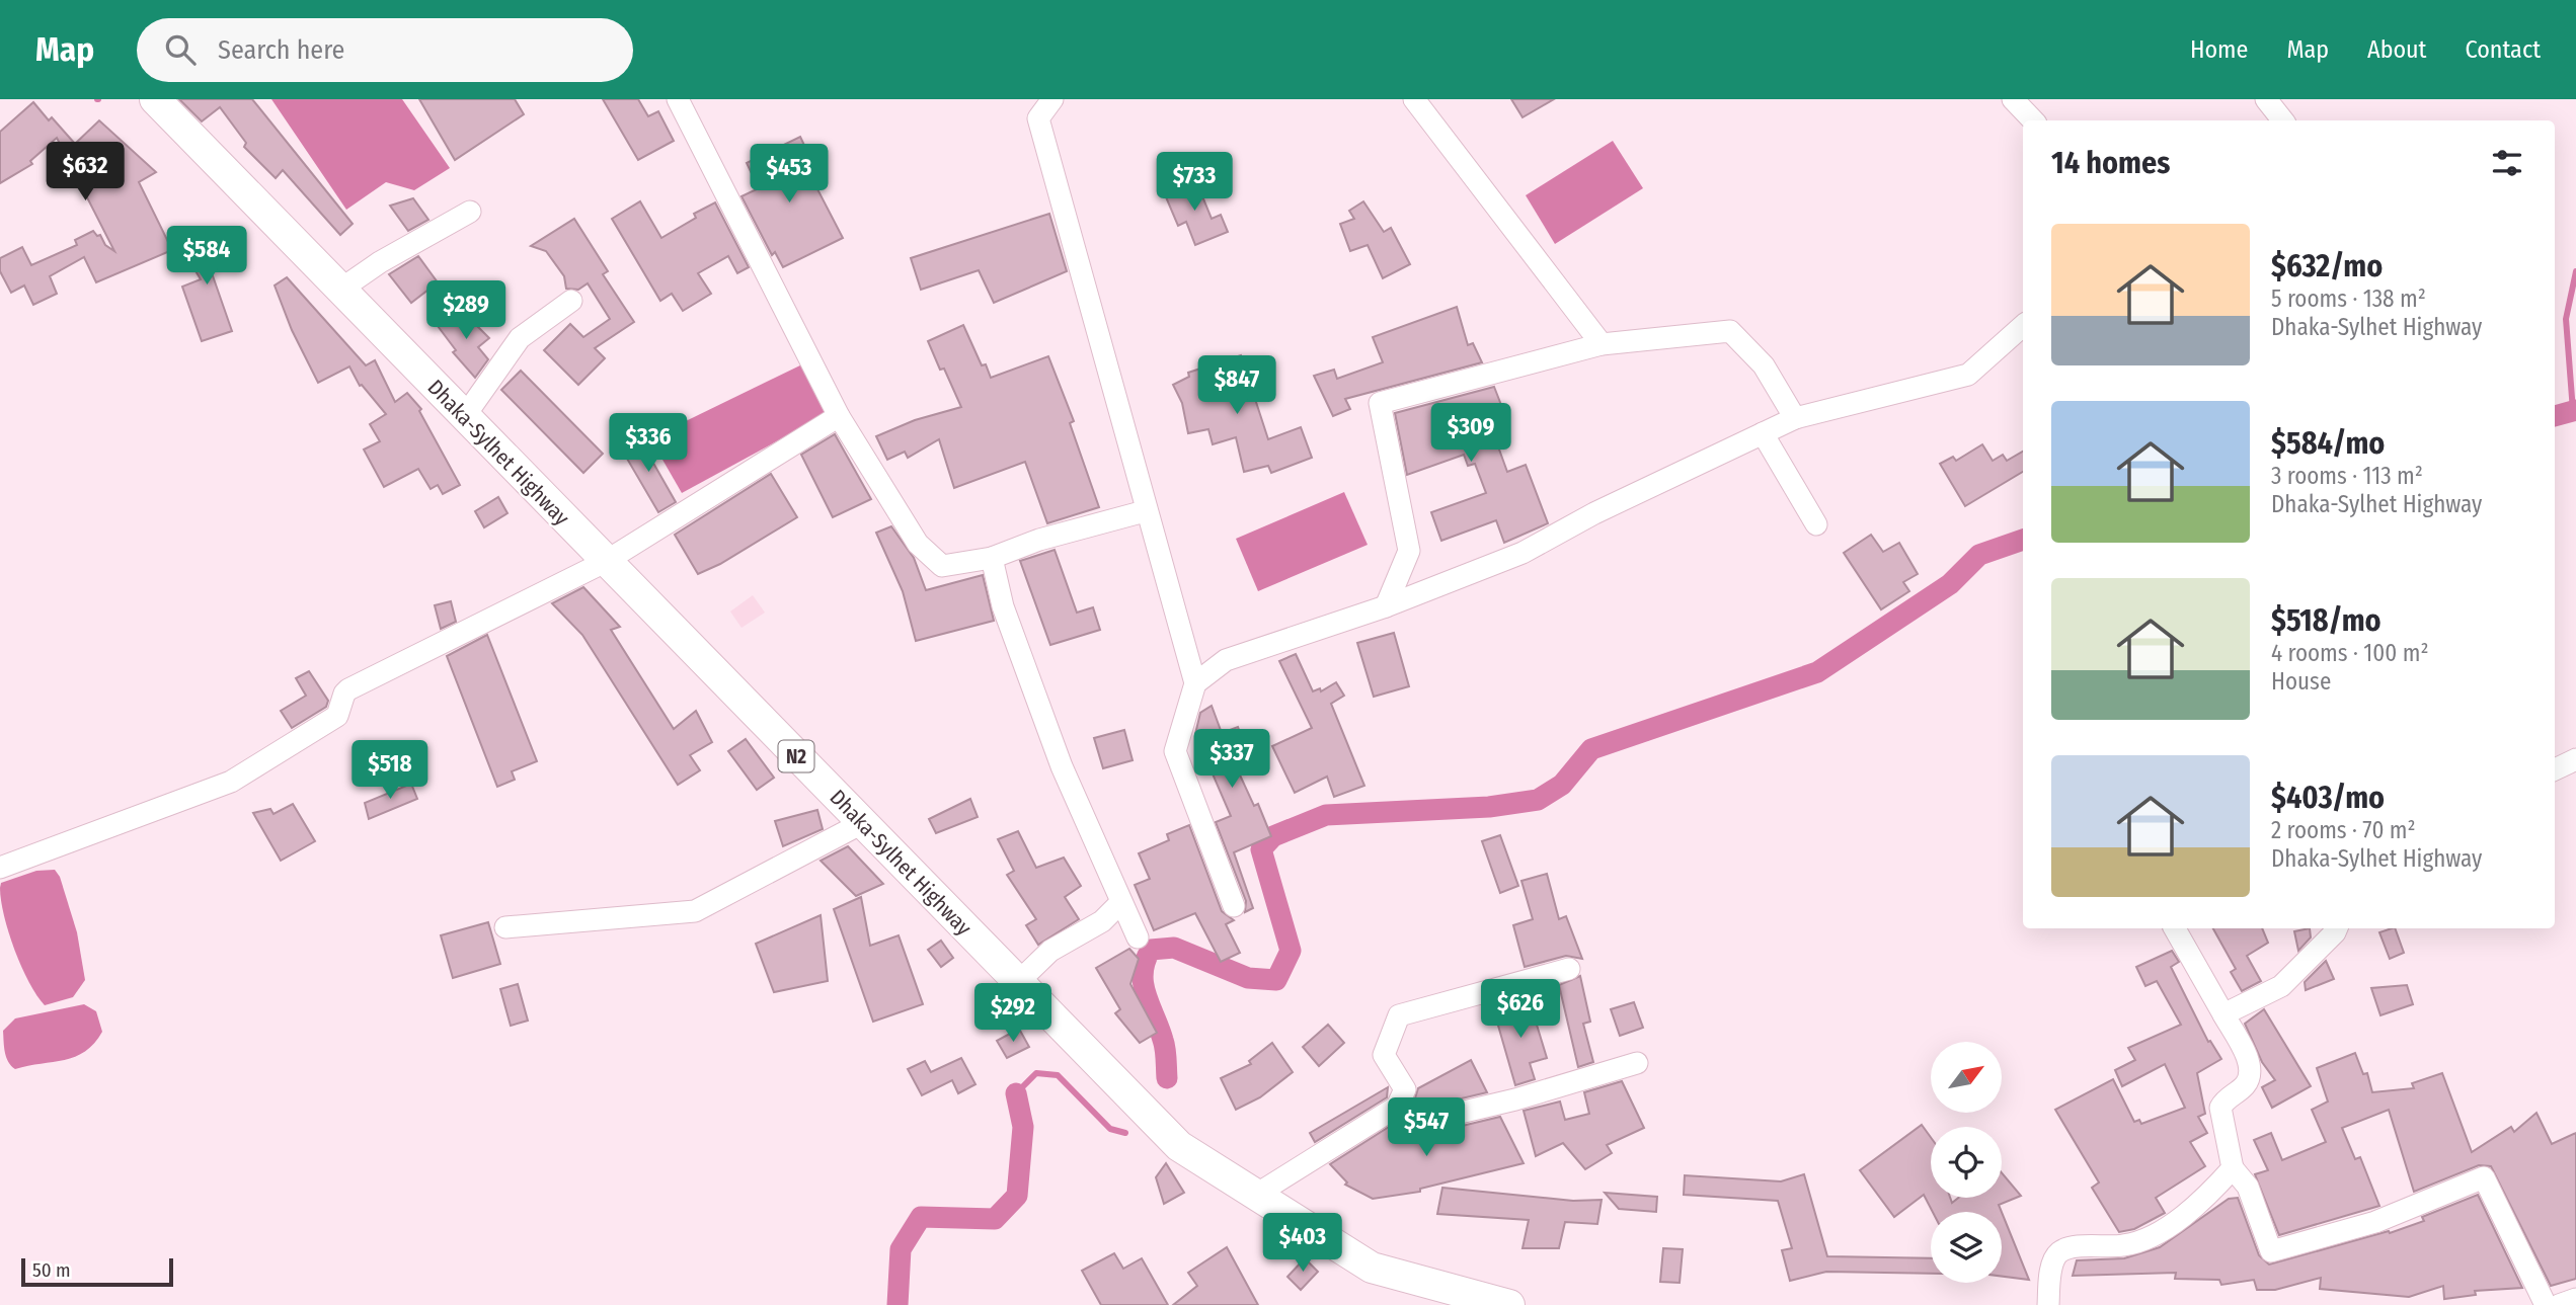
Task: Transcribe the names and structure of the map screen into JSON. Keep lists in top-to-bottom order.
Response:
{
  "streets": {
    "highway": ["Dhaka-Sylhet Highway", "N2"]
  },
  "scale_bar": "50 m",
  "north": "top right",
  "page": {
    "header": "Map",
    "search": "Search here",
    "nav": [
      "Home",
      "Map",
      "About",
      "Contact"
    ],
    "heading": "14 homes",
    "price": [
      "$632",
      "$453",
      "$733",
      "$584",
      "$289",
      "$847",
      "$309",
      "$336",
      "$337",
      "$518",
      "$626",
      "$292",
      "$547",
      "$403"
    ],
    "list": [
      {
        "name": "$632/mo",
        "note": "5 rooms · 138 m² · Dhaka-Sylhet Highway"
      },
      {
        "name": "$584/mo",
        "note": "3 rooms · 113 m² · Dhaka-Sylhet Highway"
      },
      {
        "name": "$518/mo",
        "note": "4 rooms · 100 m² · House"
      },
      {
        "name": "$403/mo",
        "note": "2 rooms · 70 m² · Dhaka-Sylhet Highway"
      }
    ],
    "scale": "50 m"
  }
}
